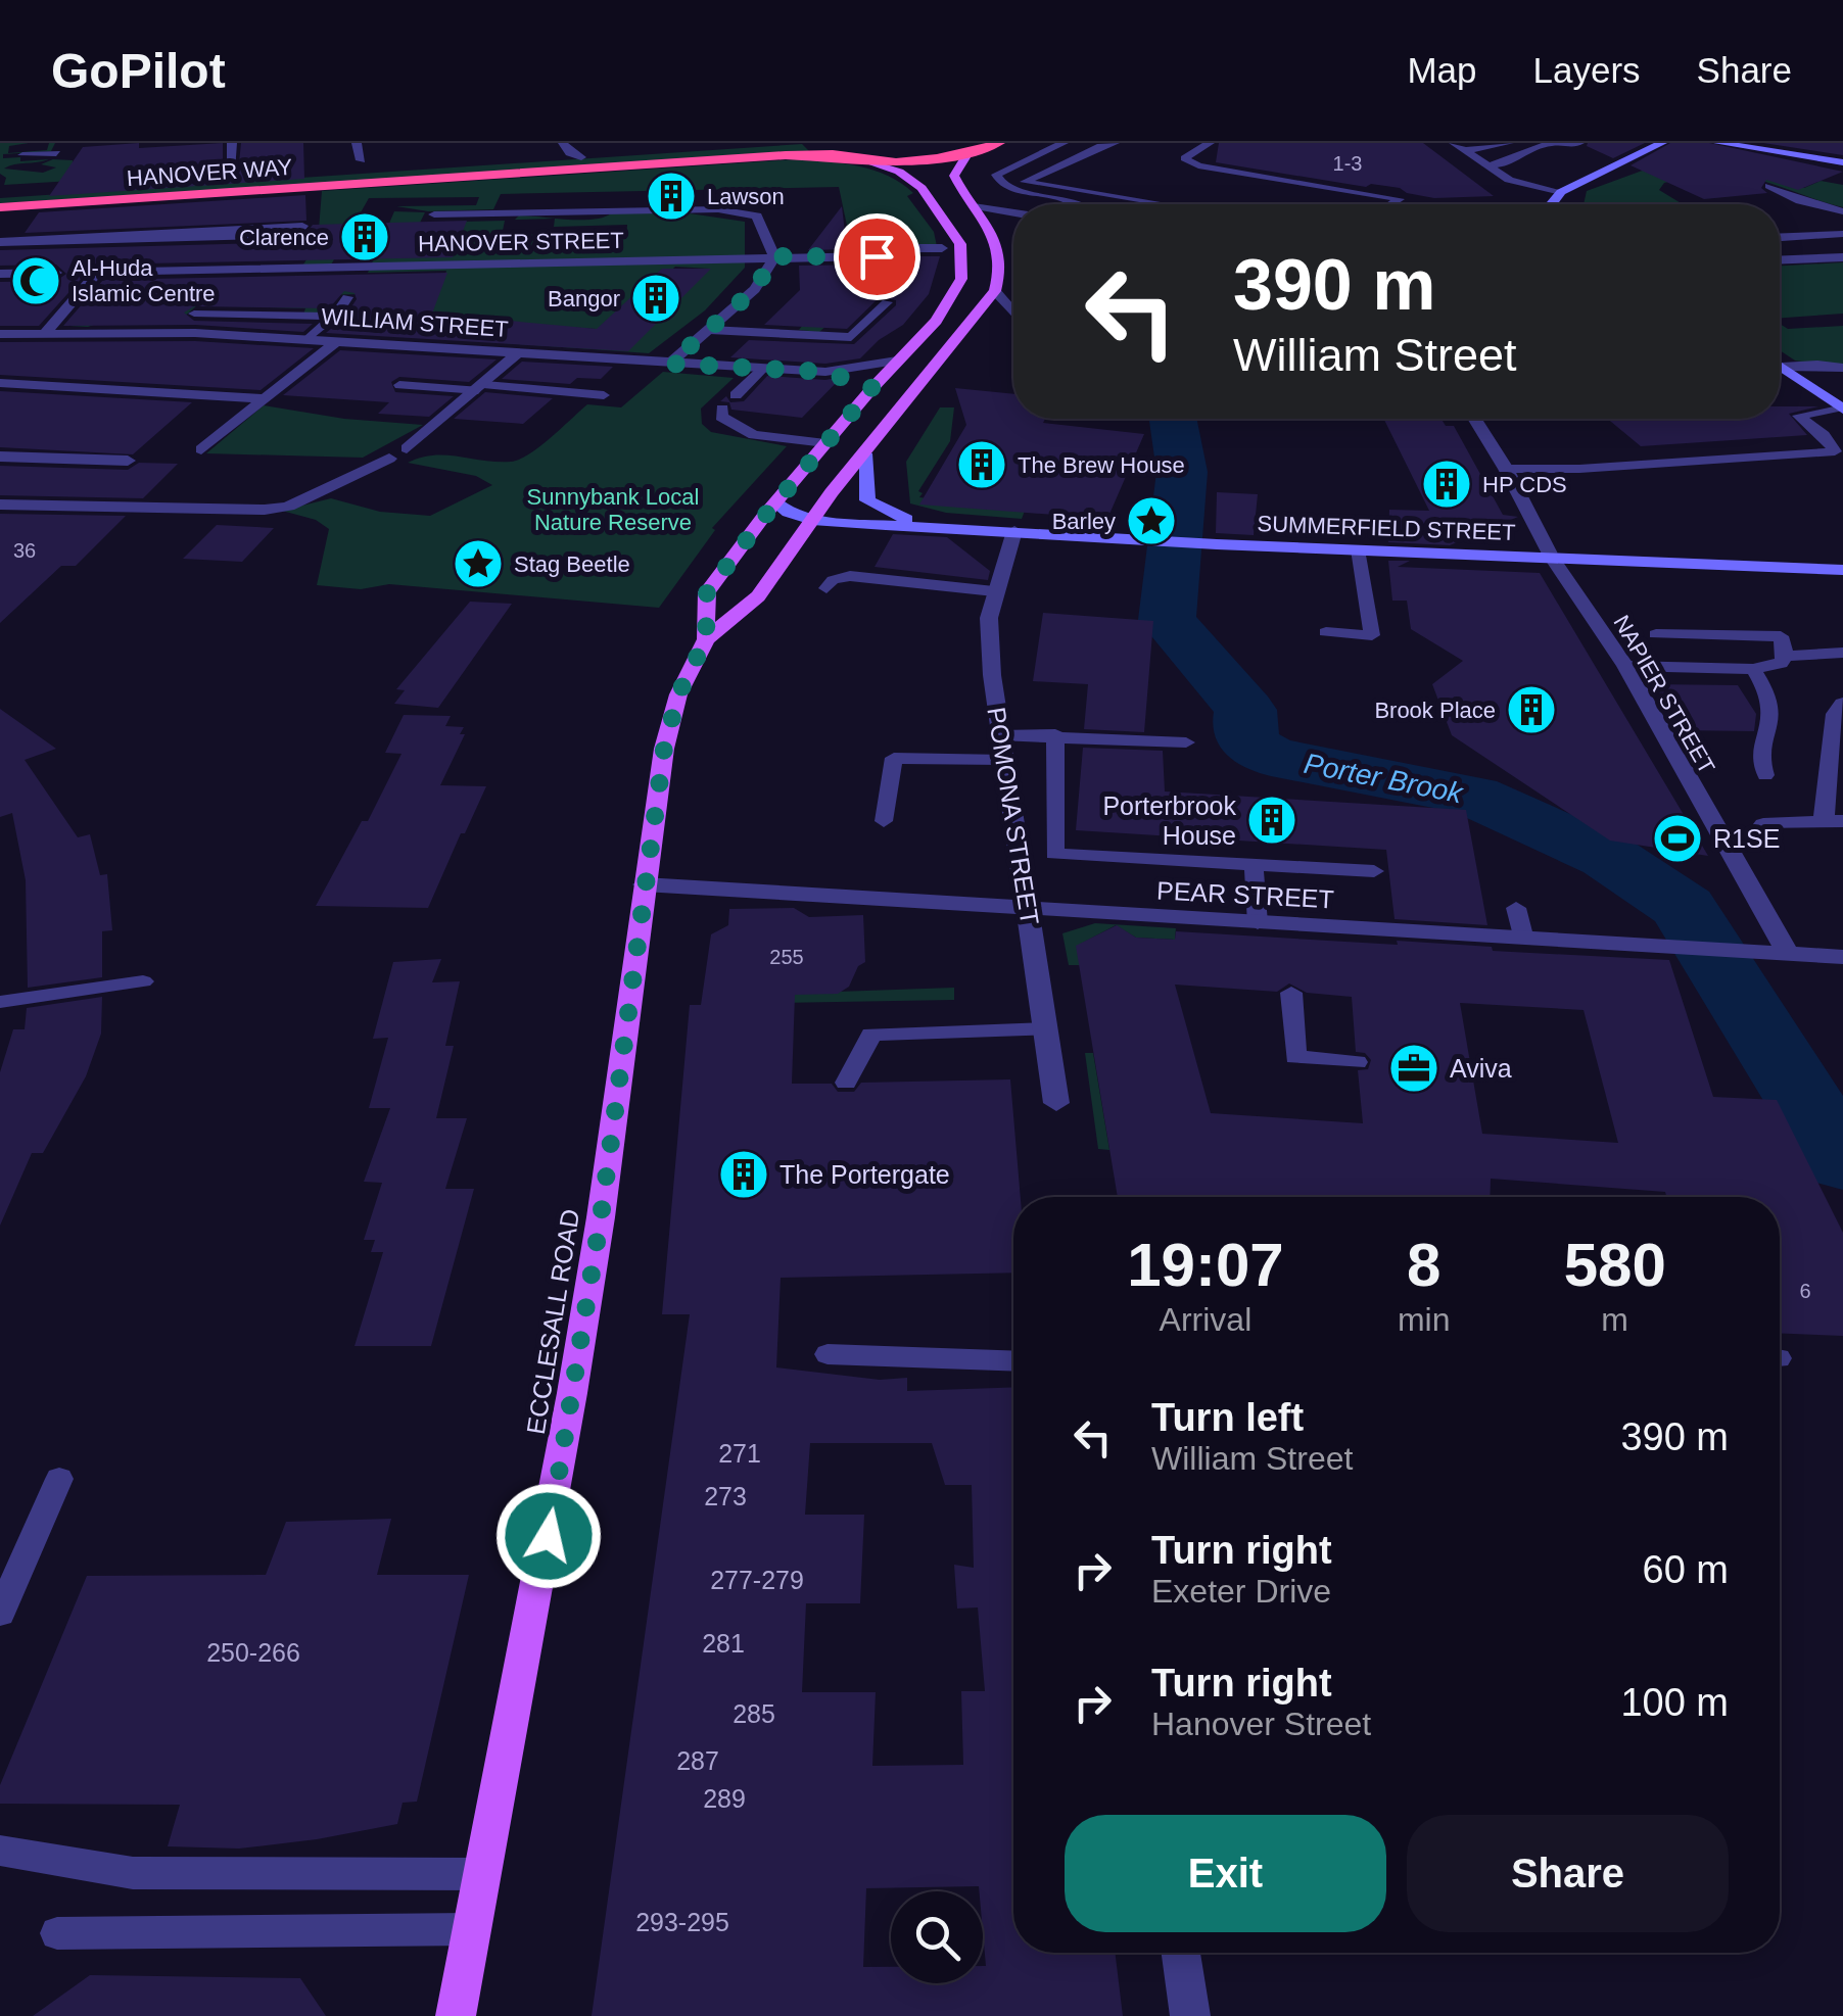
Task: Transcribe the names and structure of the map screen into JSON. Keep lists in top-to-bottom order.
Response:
{
  "streets": {
    "highway": ["HANOVER WAY"],
    "main road": ["ECCLESALL ROAD"],
    "street": [
      "HANOVER STREET",
      "WILLIAM STREET",
      "SUMMERFIELD STREET",
      "NAPIER STREET",
      "POMONA STREET",
      "PEAR STREET"
    ]
  },
  "crossings": [
    ["HANOVER WAY", "ECCLESALL ROAD"],
    ["HANOVER STREET", "WILLIAM STREET"],
    ["WILLIAM STREET", "ECCLESALL ROAD"],
    ["SUMMERFIELD STREET", "NAPIER STREET"],
    ["SUMMERFIELD STREET", "POMONA STREET"],
    ["SUMMERFIELD STREET", "ECCLESALL ROAD"],
    ["NAPIER STREET", "PEAR STREET"],
    ["POMONA STREET", "PEAR STREET"],
    ["PEAR STREET", "ECCLESALL ROAD"]
  ],
  "water": ["Porter Brook"],
  "parks": ["Sunnybank Local Nature Reserve"],
  "places": {
    "building": [
      "Lawson",
      "Clarence",
      "Bangor",
      "The Brew House",
      "HP CDS",
      "Brook Place",
      "Porterbrook House",
      "The Portergate"
    ],
    "mosque": ["Al-Huda Islamic Centre"],
    "place": ["Barley", "Stag Beetle"],
    "sports": ["R1SE"],
    "office": ["Aviva"]
  },
  "house_numbers": [
    "1-3",
    "36",
    "255",
    "6",
    "271",
    "273",
    "277-279",
    "281",
    "250-266",
    "285",
    "287",
    "289",
    "293-295"
  ],
  "page": {
    "header": "GoPilot",
    "nav": ["Map", "Layers", "Share"],
    "turn": ["390 m", "William Street"],
    "eta": [
      "19:07",
      "Arrival",
      "8",
      "min",
      "580",
      "m"
    ],
    "list": [
      {
        "name": "Turn left",
        "note": "William Street",
        "value": "390 m"
      },
      {
        "name": "Turn right",
        "note": "Exeter Drive",
        "value": "60 m"
      },
      {
        "name": "Turn right",
        "note": "Hanover Street",
        "value": "100 m"
      }
    ],
    "buttons": ["Exit", "Share"]
  }
}
